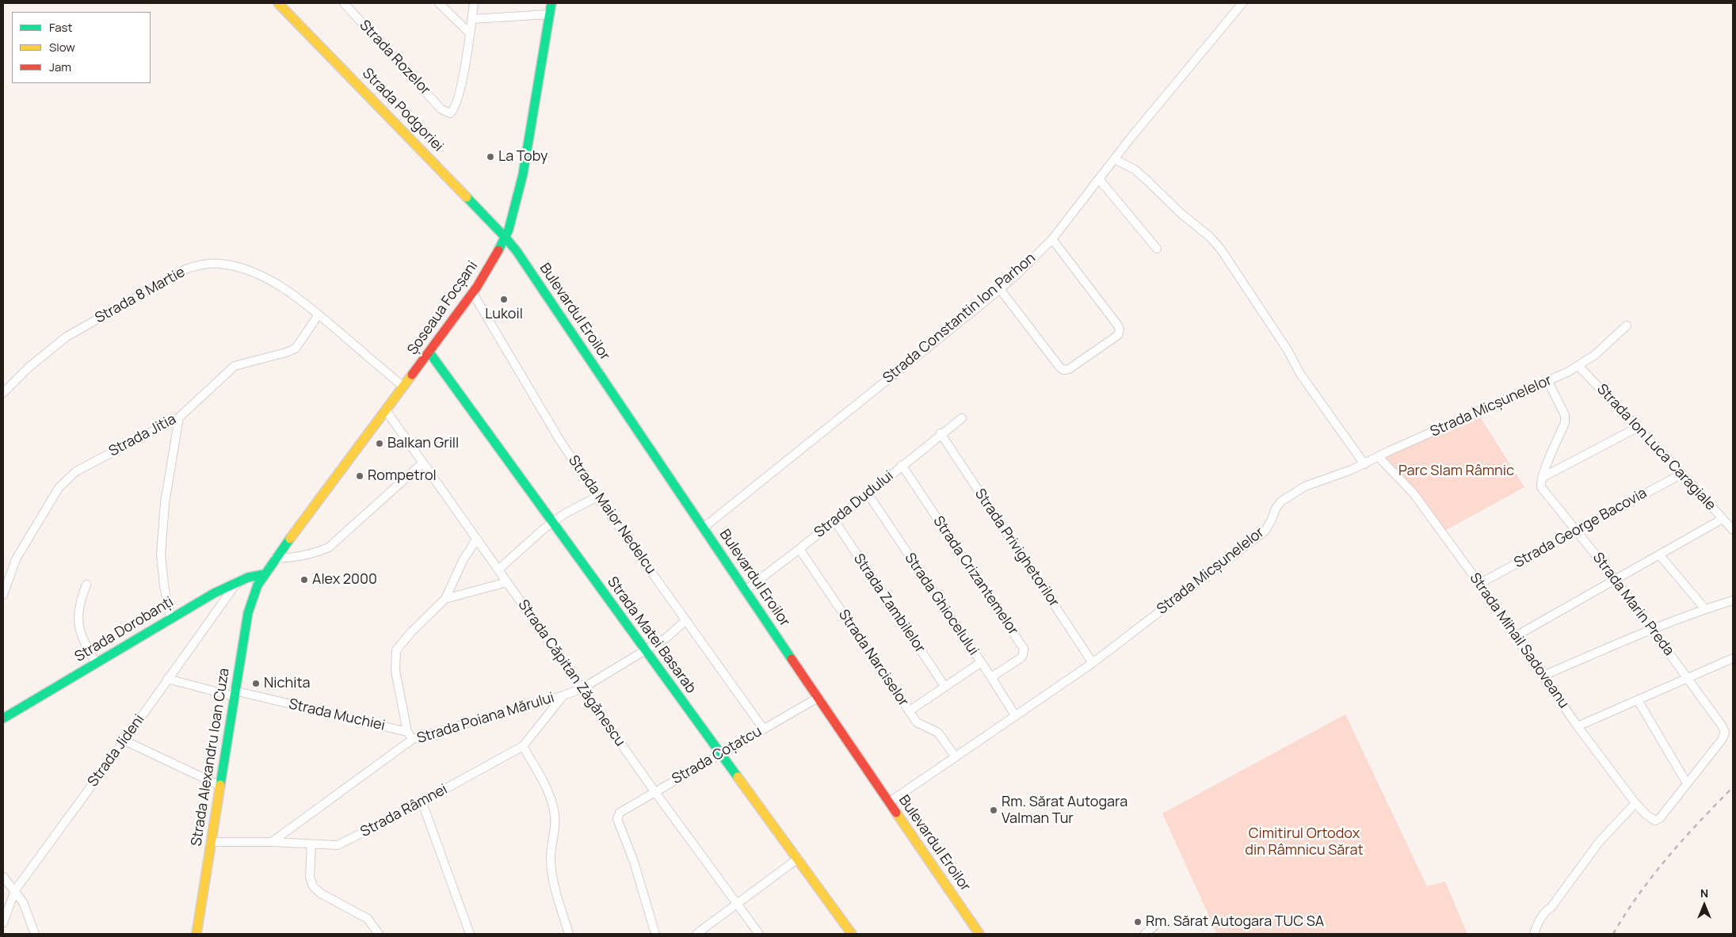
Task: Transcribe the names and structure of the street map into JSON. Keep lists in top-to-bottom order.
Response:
{
  "streets": {
    "main road": [
      "Strada Podgoriei",
      "Șoseaua Focșani",
      "Bulevardul Eroilor",
      "Strada Dorobanți",
      "Strada Matei Basarab",
      "Strada Alexandru Ioan Cuza"
    ],
    "street": [
      "Strada Rozelor",
      "Strada 8 Martie",
      "Strada Constantin Ion Parhon",
      "Strada Micșunelelor",
      "Strada Jitia",
      "Strada Ion Luca Caragiale",
      "Strada Dudului",
      "Strada Maior Nedelcu",
      "Strada George Bacovia",
      "Strada Privighetorilor",
      "Strada Crizantemelor",
      "Strada Zambilelor",
      "Strada Ghiocelului",
      "Strada Marin Preda",
      "Strada Mihail Sadoveanu",
      "Strada Narciselor",
      "Strada Căpitan Zăgănescu",
      "Strada Muchiei",
      "Strada Poiana Mărului",
      "Strada Jideni",
      "Strada Coțatcu",
      "Strada Râmnei"
    ]
  },
  "crossings": [
    ["Strada Podgoriei", "Șoseaua Focșani"],
    ["Strada Podgoriei", "Bulevardul Eroilor"],
    ["Strada 8 Martie", "Șoseaua Focșani"],
    ["Strada 8 Martie", "Strada Jitia"],
    ["Șoseaua Focșani", "Bulevardul Eroilor"],
    ["Șoseaua Focșani", "Strada Maior Nedelcu"],
    ["Șoseaua Focșani", "Strada Dorobanți"],
    ["Șoseaua Focșani", "Strada Matei Basarab"],
    ["Șoseaua Focșani", "Strada Căpitan Zăgănescu"],
    ["Șoseaua Focșani", "Strada Alexandru Ioan Cuza"],
    ["Bulevardul Eroilor", "Strada Constantin Ion Parhon"],
    ["Bulevardul Eroilor", "Strada Micșunelelor"],
    ["Bulevardul Eroilor", "Strada Dudului"],
    ["Bulevardul Eroilor", "Strada Coțatcu"],
    ["Strada Micșunelelor", "Strada Ion Luca Caragiale"],
    ["Strada Micșunelelor", "Strada Privighetorilor"],
    ["Strada Micșunelelor", "Strada Ghiocelului"],
    ["Strada Micșunelelor", "Strada Mihail Sadoveanu"],
    ["Strada Micșunelelor", "Strada Narciselor"],
    ["Strada Ion Luca Caragiale", "Strada George Bacovia"],
    ["Strada Dudului", "Strada Privighetorilor"],
    ["Strada Dudului", "Strada Crizantemelor"],
    ["Strada Dudului", "Strada Zambilelor"],
    ["Strada Dudului", "Strada Ghiocelului"],
    ["Strada Dudului", "Strada Narciselor"],
    ["Strada Maior Nedelcu", "Strada Poiana Mărului"],
    ["Strada Maior Nedelcu", "Strada Coțatcu"],
    ["Strada George Bacovia", "Strada Marin Preda"],
    ["Strada George Bacovia", "Strada Mihail Sadoveanu"],
    ["Strada Crizantemelor", "Strada Ghiocelului"],
    ["Strada Marin Preda", "Strada Mihail Sadoveanu"],
    ["Strada Dorobanți", "Strada Jideni"],
    ["Strada Matei Basarab", "Strada Poiana Mărului"],
    ["Strada Matei Basarab", "Strada Coțatcu"],
    ["Strada Căpitan Zăgănescu", "Strada Poiana Mărului"],
    ["Strada Căpitan Zăgănescu", "Strada Coțatcu"],
    ["Strada Muchiei", "Strada Jideni"],
    ["Strada Muchiei", "Strada Alexandru Ioan Cuza"],
    ["Strada Poiana Mărului", "Strada Râmnei"],
    ["Strada Alexandru Ioan Cuza", "Strada Râmnei"]
  ],
  "parks": ["Parc Slam Râmnic", "Cimitirul Ortodox din Râmnicu Sărat"],
  "places": [
    "La Toby",
    "Lukoil",
    "Balkan Grill",
    "Rompetrol",
    "Alex 2000",
    "Nichita",
    "Rm. Sărat Autogara Valman Tur",
    "Rm. Sărat Autogara TUC SA"
  ],
  "legend": ["Fast", "Slow", "Jam"],
  "north": "top"
}
